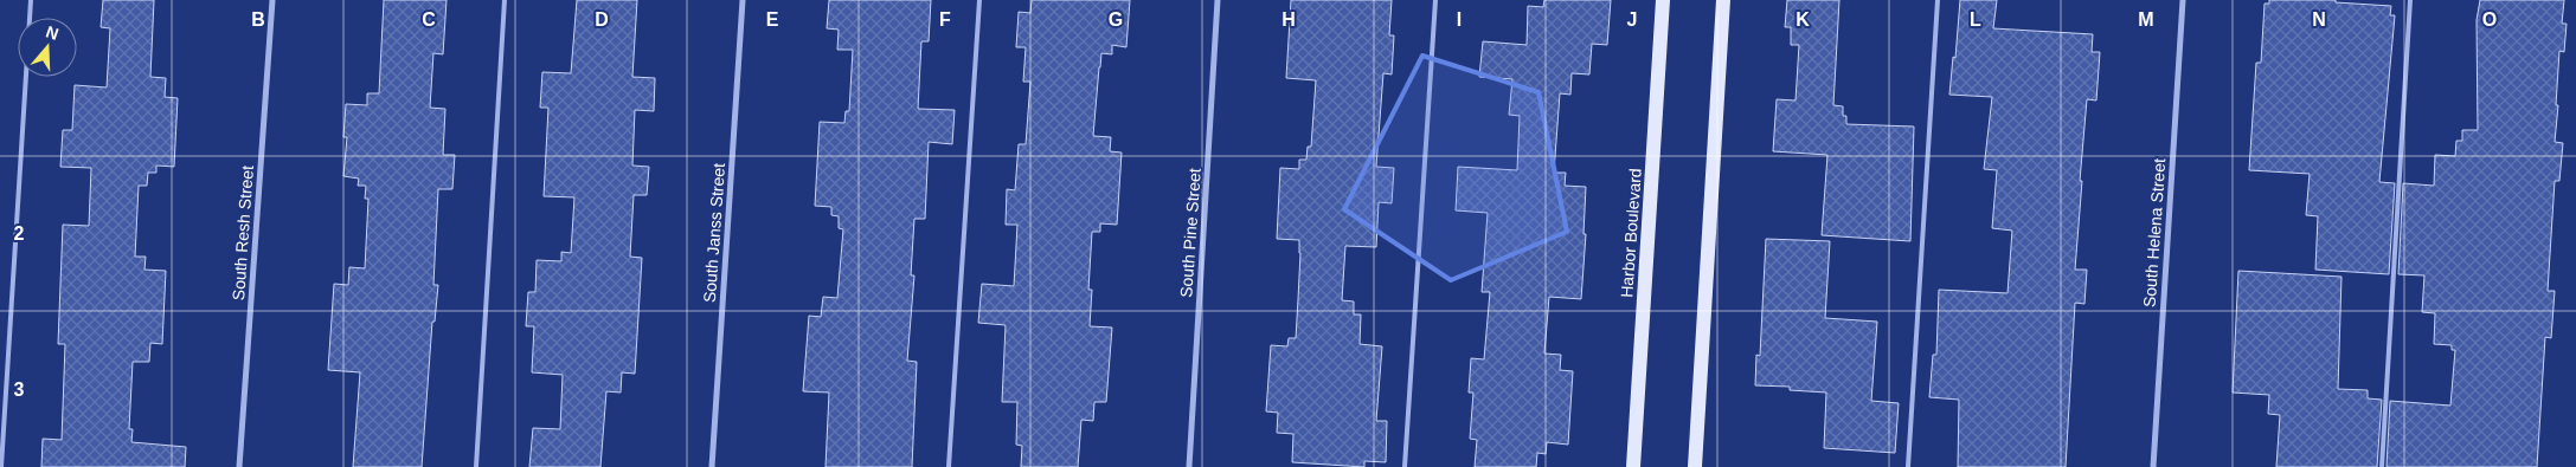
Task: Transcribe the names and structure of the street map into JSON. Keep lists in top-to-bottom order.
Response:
{
  "streets": {
    "main road": ["Harbor Boulevard"],
    "street": [
      "South Resh Street",
      "South Janss Street",
      "South Pine Street",
      "South Helena Street"
    ]
  },
  "north": "top",
  "grid": {
    "columns": [
      "B",
      "C",
      "D",
      "E",
      "F",
      "G",
      "H",
      "I",
      "J",
      "K",
      "L",
      "M",
      "N",
      "O"
    ],
    "rows": ["2", "3"]
  }
}
